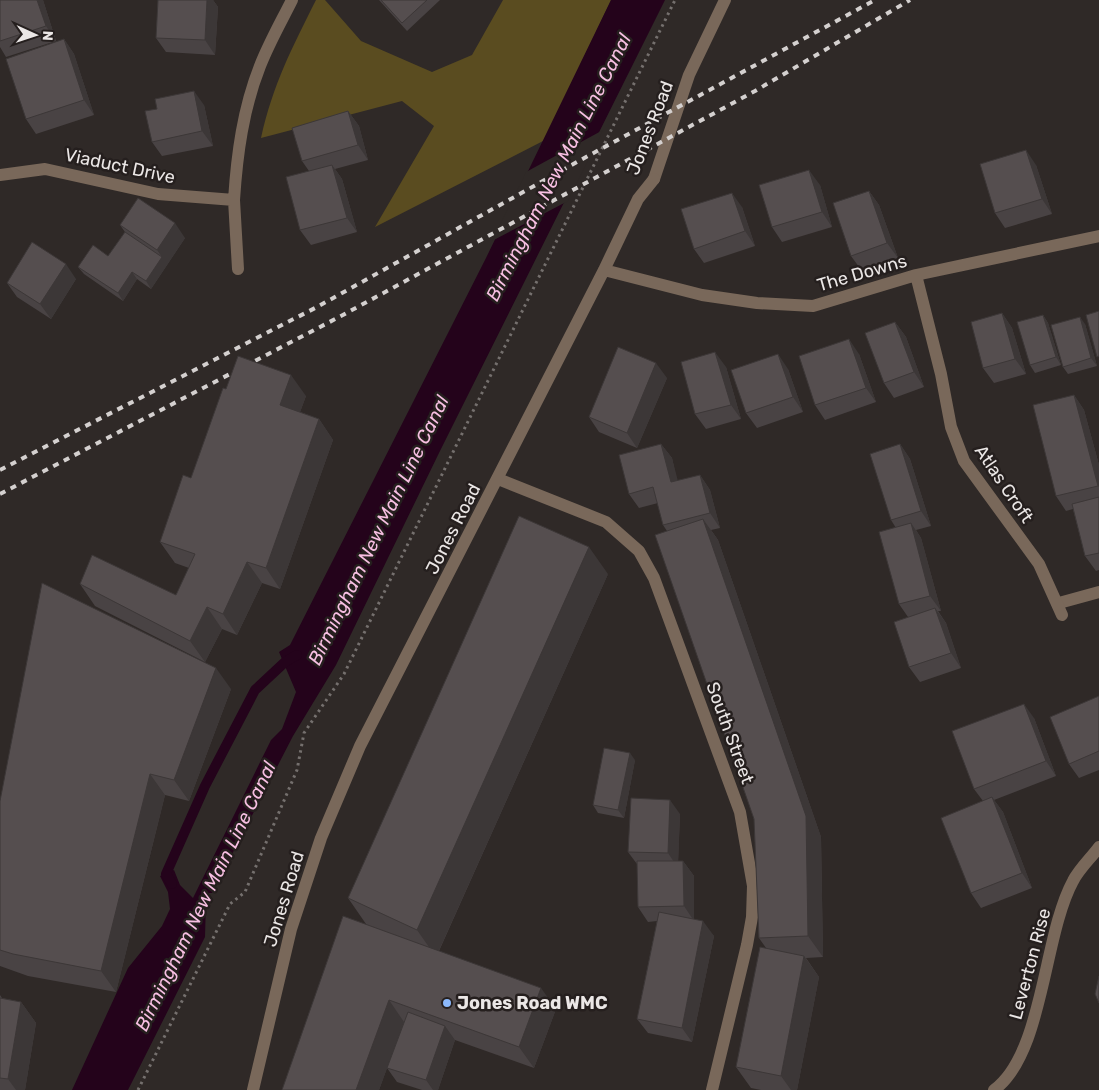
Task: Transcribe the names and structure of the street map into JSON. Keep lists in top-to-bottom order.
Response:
{
  "streets": {
    "street": [
      "Jones Road",
      "Viaduct Drive",
      "The Downs",
      "Atlas Croft",
      "South Street",
      "Leverton Rise"
    ]
  },
  "crossings": [
    ["Jones Road", "The Downs"],
    ["Jones Road", "South Street"],
    ["The Downs", "Atlas Croft"]
  ],
  "water": ["Birmingham New Main Line Canal"],
  "places": ["Jones Road WMC"],
  "north": "right"
}
